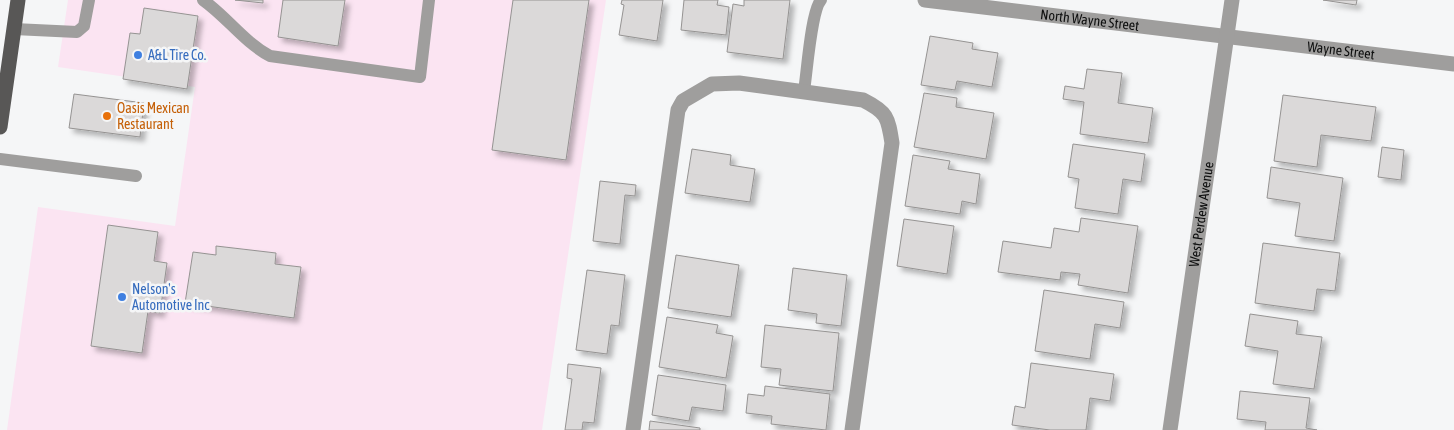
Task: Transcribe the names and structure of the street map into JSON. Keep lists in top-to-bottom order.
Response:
{
  "streets": {
    "street": ["North Wayne Street", "Wayne Street", "West Perdew Avenue"]
  },
  "crossings": [
    ["North Wayne Street", "Wayne Street"],
    ["North Wayne Street", "West Perdew Avenue"],
    ["Wayne Street", "West Perdew Avenue"]
  ],
  "places": ["A&L Tire Co.", "Oasis Mexican Restaurant", "Nelson's Automotive Inc"]
}
